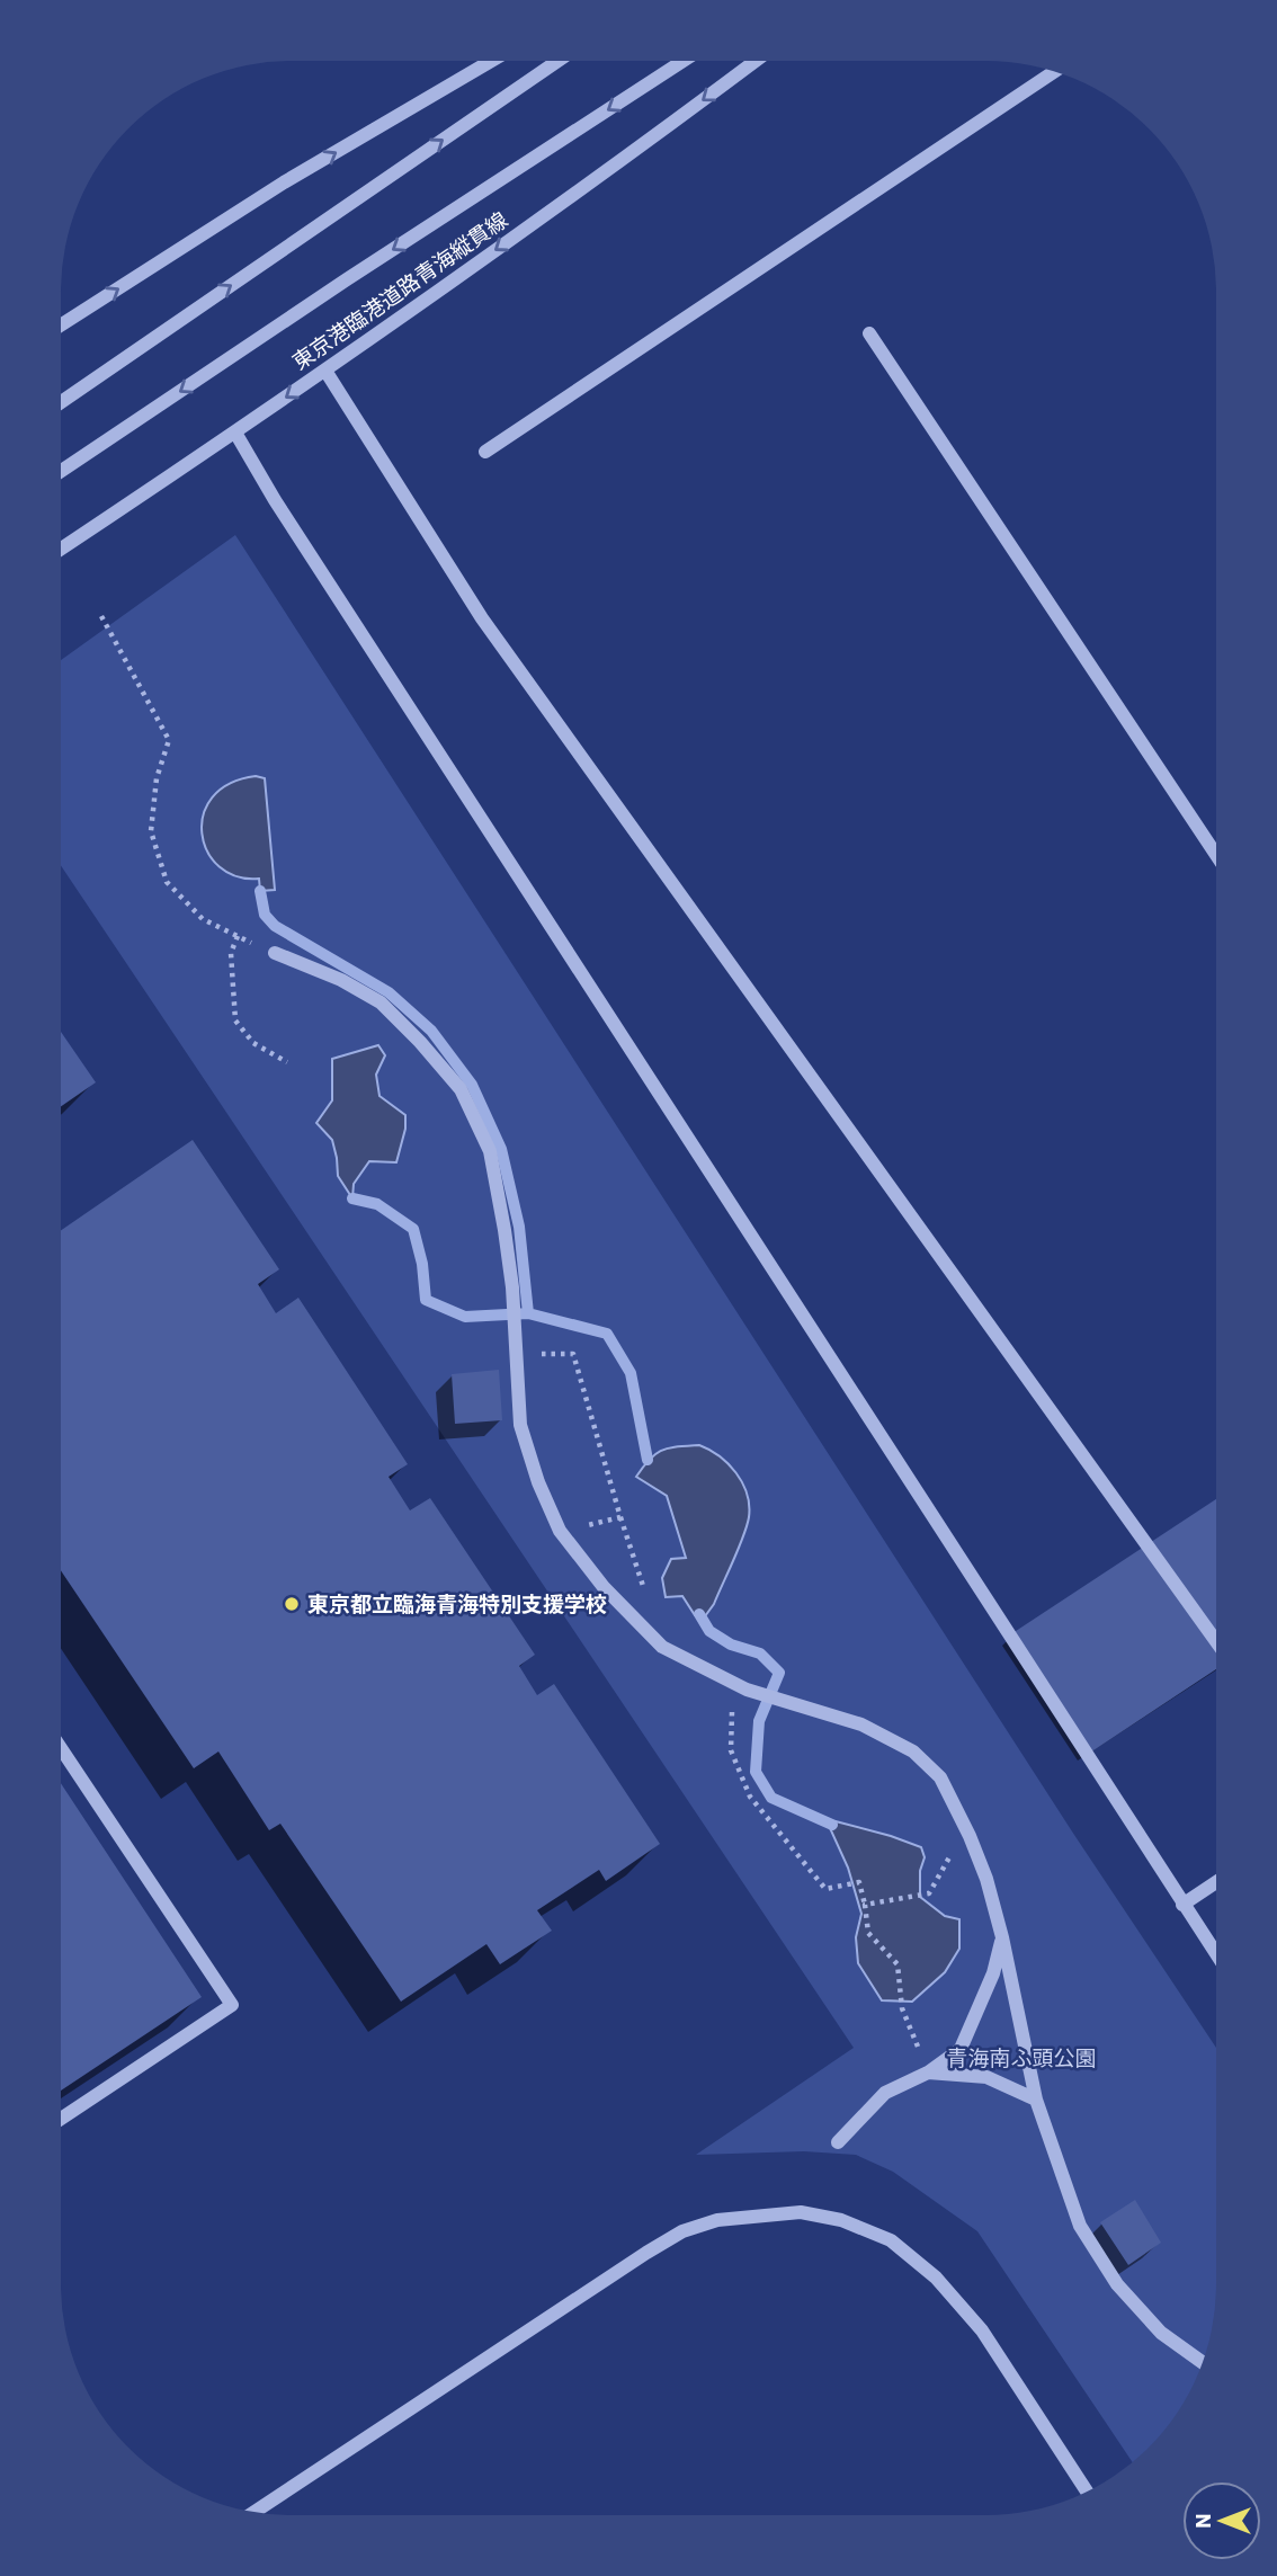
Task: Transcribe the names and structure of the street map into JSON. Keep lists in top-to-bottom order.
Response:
{
  "streets": {
    "street": ["東京港臨港道路青海縦貫線"]
  },
  "parks": ["青海南ふ頭公園"],
  "places": ["東京都立臨海青海特別支援学校"],
  "north": "left"
}
